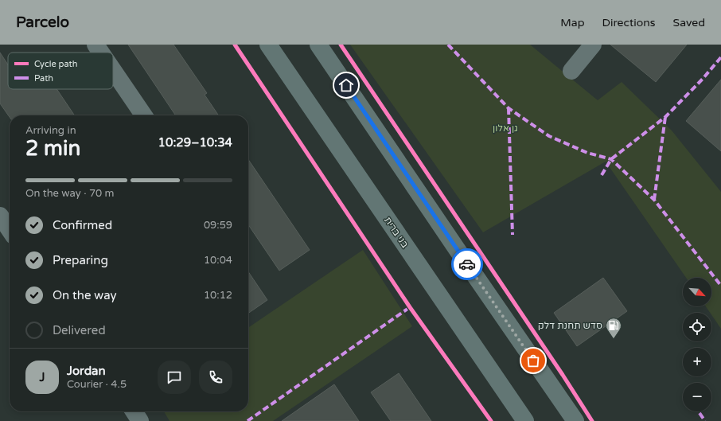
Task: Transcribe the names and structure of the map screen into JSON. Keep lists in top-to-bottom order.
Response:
{
  "streets": {
    "main road": ["בני ברית"]
  },
  "parks": ["גן אלון"],
  "places": {
    "fuel station": ["סדש תחנת דלק"]
  },
  "legend": ["Cycle path", "Path"],
  "north": "bottom right",
  "page": {
    "header": "Parcelo",
    "nav": ["Map", "Directions", "Saved"],
    "heading": ["2 min", "Arriving in", "10:29–10:34"],
    "panel": ["Jordan", "Courier · 4.5"],
    "bar": "On the way · 70 m",
    "list": [
      ["Confirmed", "09:59"],
      ["Preparing", "10:04"],
      ["On the way", "10:12"],
      "Delivered"
    ],
    "map_buttons": ["+", "−"],
    "round": "J"
  }
}
